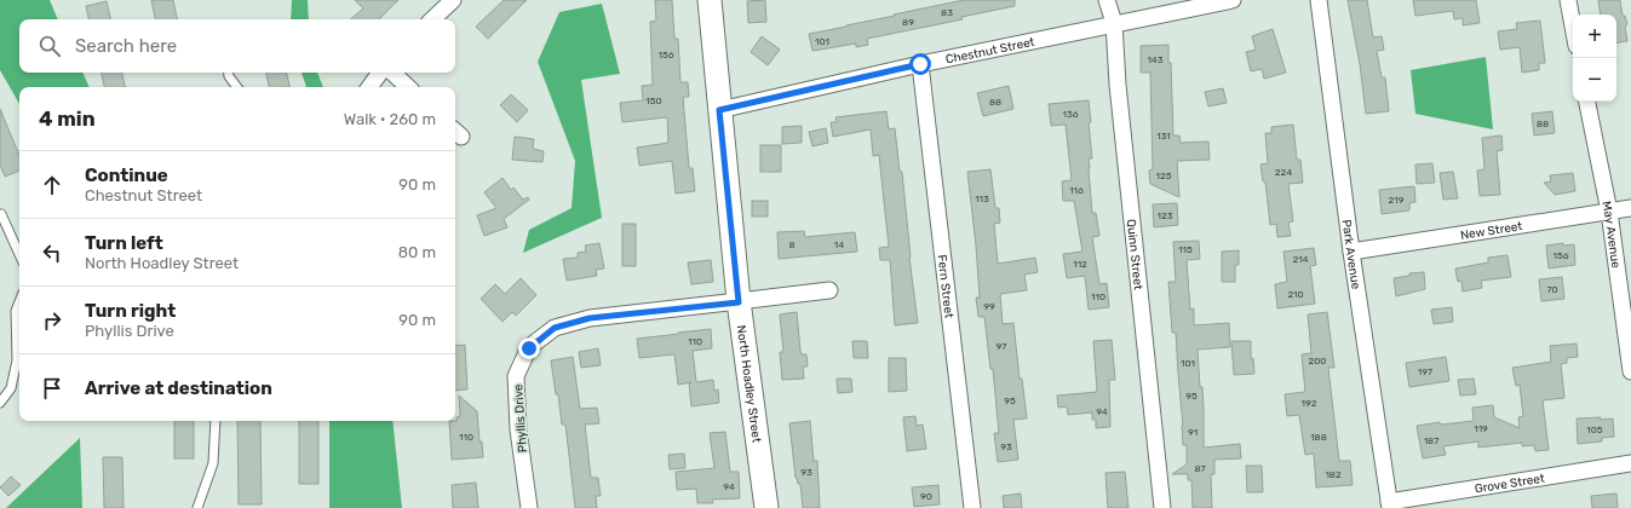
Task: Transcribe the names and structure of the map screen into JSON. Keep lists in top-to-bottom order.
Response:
{
  "streets": {
    "street": [
      "Chestnut Street",
      "New Street",
      "May Avenue",
      "Quinn Street",
      "Park Avenue",
      "Fern Street",
      "North Hoadley Street",
      "Phyllis Drive",
      "Grove Street"
    ]
  },
  "crossings": [
    ["Chestnut Street", "Quinn Street"],
    ["Chestnut Street", "Fern Street"],
    ["Chestnut Street", "North Hoadley Street"],
    ["New Street", "May Avenue"],
    ["New Street", "Park Avenue"],
    ["Park Avenue", "Grove Street"],
    ["North Hoadley Street", "Phyllis Drive"]
  ],
  "house_numbers": [
    "83",
    "89",
    "101",
    "156",
    "143",
    "150",
    "88",
    "136",
    "88",
    "131",
    "224",
    "125",
    "116",
    "113",
    "219",
    "123",
    "8",
    "14",
    "115",
    "156",
    "214",
    "112",
    "70",
    "210",
    "110",
    "99",
    "110",
    "97",
    "200",
    "101",
    "197",
    "95",
    "95",
    "192",
    "94",
    "119",
    "105",
    "91",
    "110",
    "188",
    "187",
    "93",
    "87",
    "93",
    "182",
    "94",
    "90"
  ],
  "page": {
    "map_buttons": ["+", "−"],
    "search": "Search here",
    "heading": ["4 min", "Walk · 260 m"],
    "list": [
      ["Continue", "Chestnut Street", "90 m"],
      ["Turn left", "North Hoadley Street", "80 m"],
      ["Turn right", "Phyllis Drive", "90 m"],
      "Arrive at destination"
    ]
  }
}
